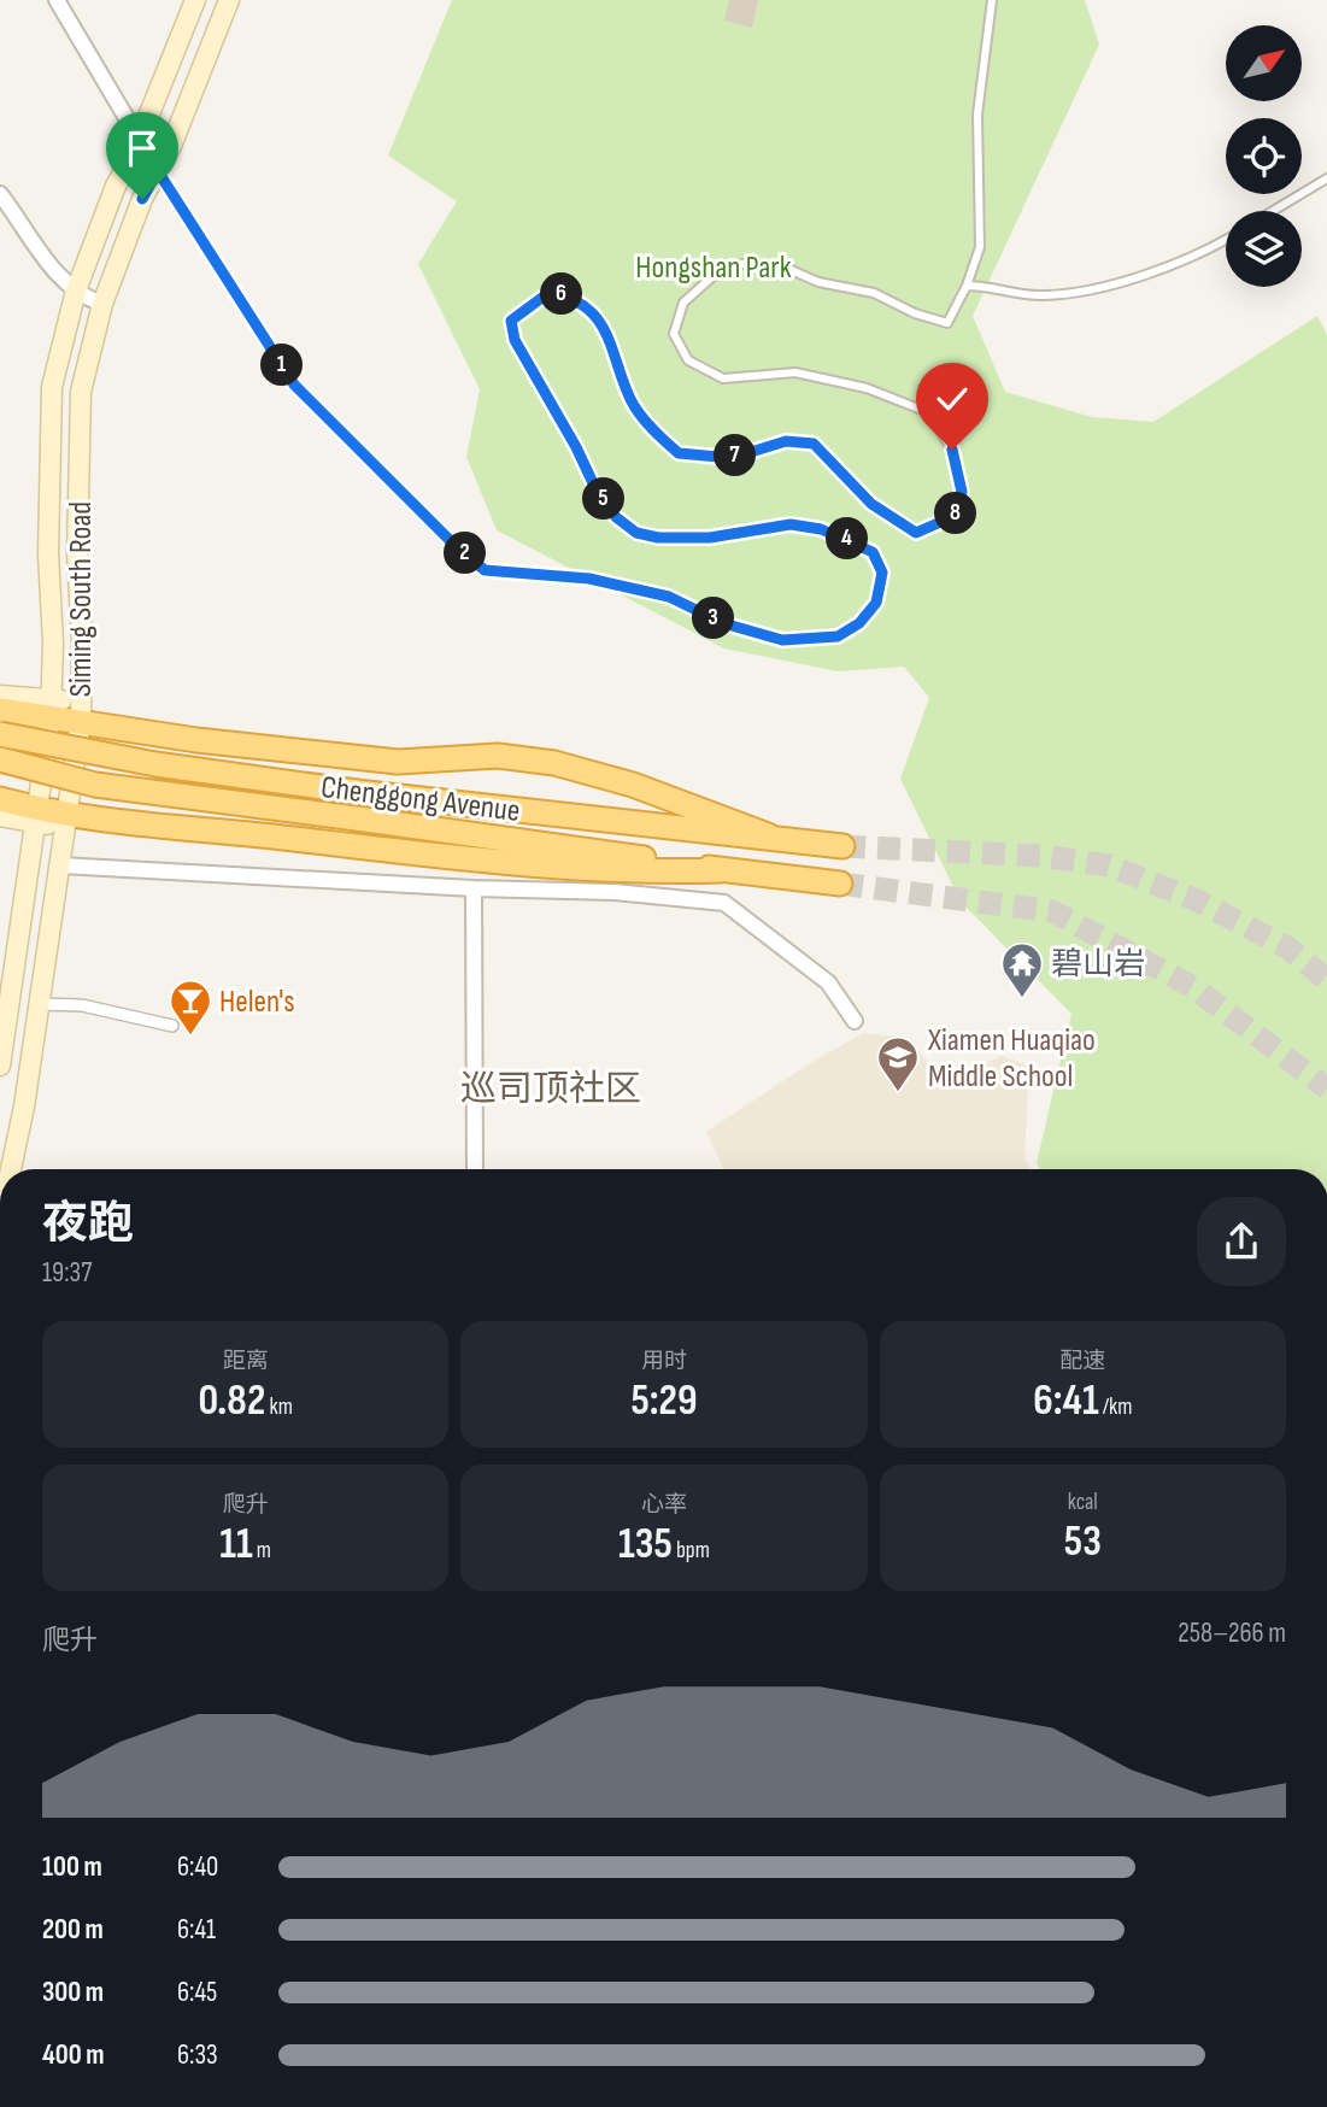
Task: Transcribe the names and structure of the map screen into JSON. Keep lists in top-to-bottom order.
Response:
{
  "streets": {
    "highway": ["Chenggong Avenue"],
    "main road": ["Siming South Road"]
  },
  "districts": ["巡司顶社区"],
  "parks": ["Hongshan Park"],
  "places": {
    "temple": ["碧山岩"],
    "bar": ["Helen's"],
    "school or university": ["Xiamen Huaqiao Middle School"]
  },
  "north": "top right",
  "page": {
    "pins": [
      "6",
      "1",
      "7",
      "5",
      "8",
      "4",
      "2",
      "3"
    ],
    "heading": ["夜跑", "19:37"],
    "stats": [
      ["距离", "0.82 km"],
      ["用时", "5:29"],
      ["配速", "6:41 /km"],
      ["爬升", "11 m"],
      ["心率", "135 bpm"],
      ["kcal", "53"]
    ],
    "chart": ["爬升", "258–266 m"],
    "list": [
      {
        "name": "100 m",
        "note": "6:40"
      },
      {
        "name": "200 m",
        "note": "6:41"
      },
      {
        "name": "300 m",
        "note": "6:45"
      },
      {
        "name": "400 m",
        "note": "6:33"
      }
    ]
  }
}
